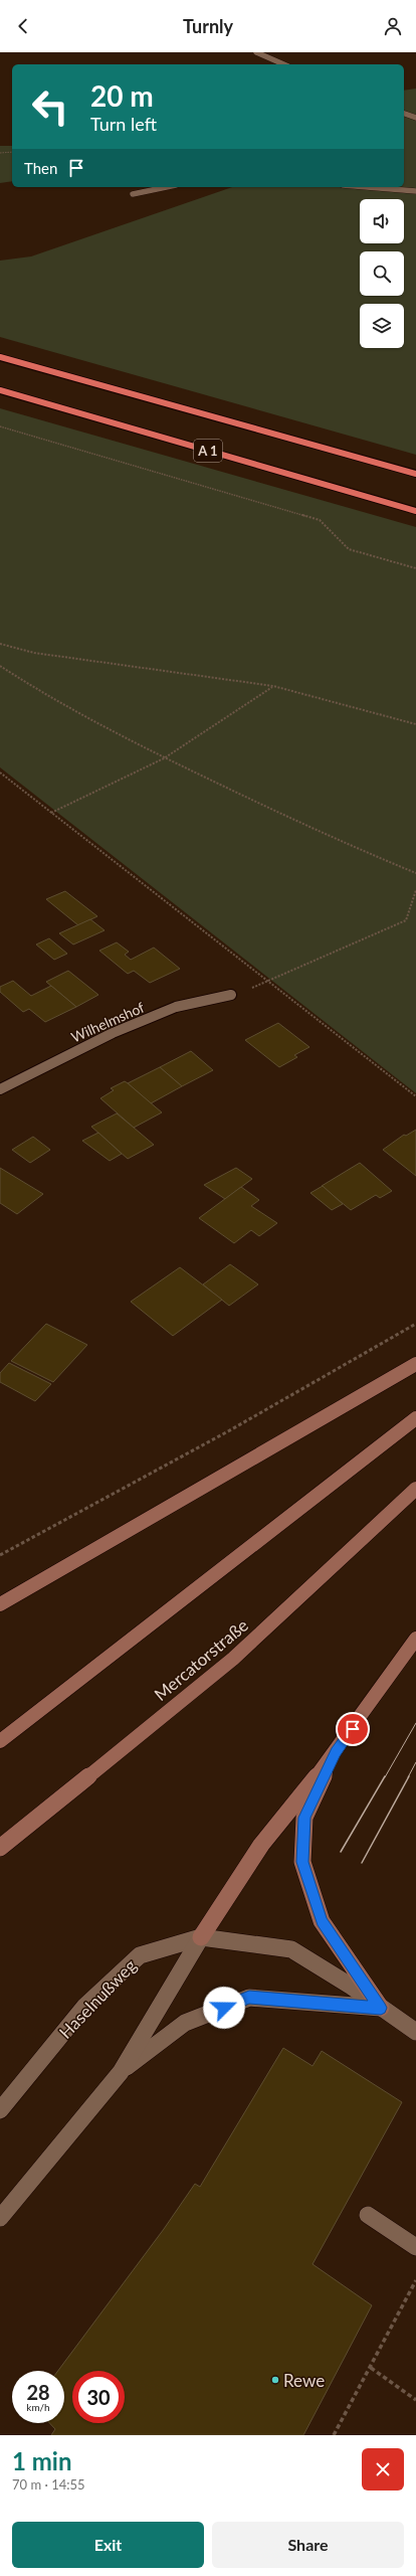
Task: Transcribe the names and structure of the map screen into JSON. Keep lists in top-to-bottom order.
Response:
{
  "streets": {
    "highway": ["A 1"],
    "main road": ["Mercatorstraße"],
    "street": ["Wilhelmshof", "Haselnußweg"]
  },
  "places": ["Rewe"],
  "page": {
    "header": "Turnly",
    "turn": ["20 m", "Turn left"],
    "then": "Then",
    "speed": "28 km/h",
    "limit": "30",
    "heading": ["1 min", "70 m · 14:55"],
    "buttons": ["Exit", "Share"]
  }
}
